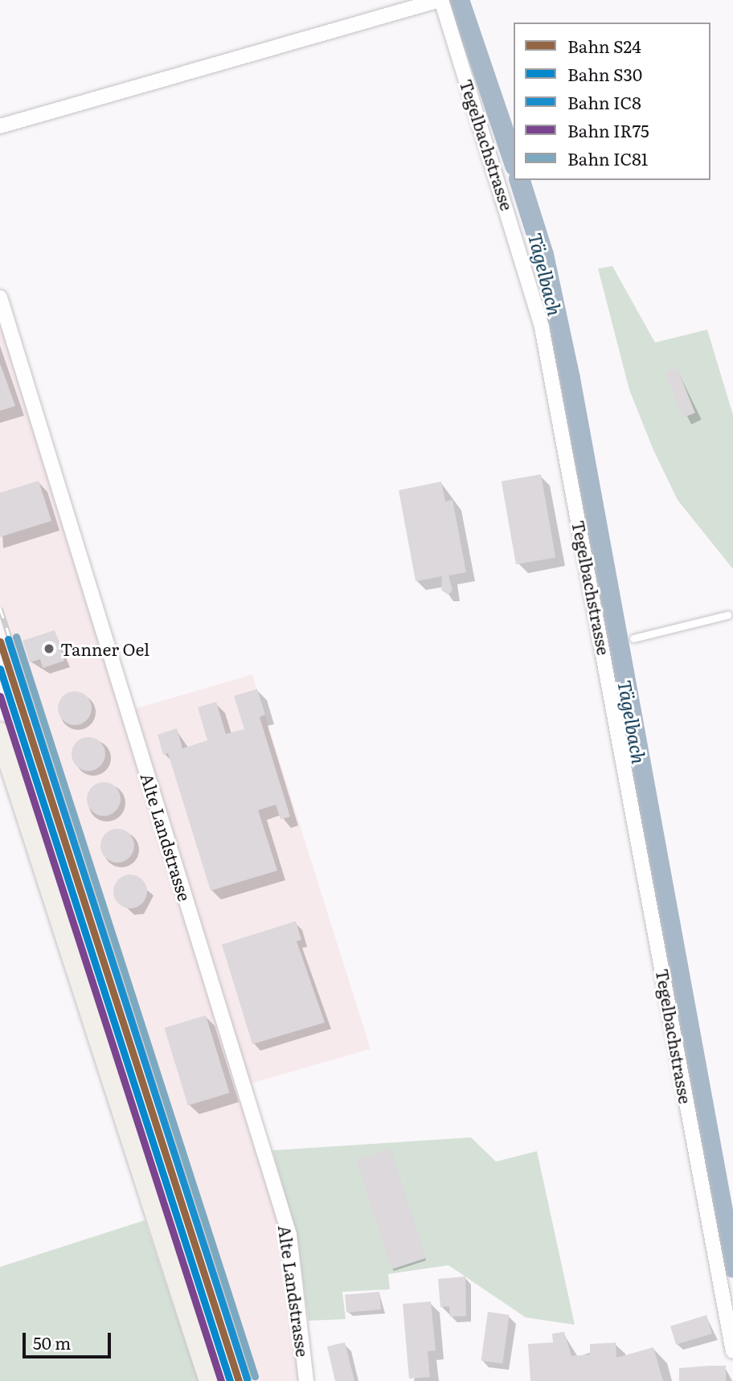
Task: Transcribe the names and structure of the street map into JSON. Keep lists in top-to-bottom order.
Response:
{
  "streets": {
    "street": ["Tegelbachstrasse", "Alte Landstrasse"]
  },
  "water": ["Tägelbach"],
  "places": ["Tanner Oel"],
  "lines": [
    "rail line IC81",
    "rail line IC8",
    "rail line S24",
    "rail line S30",
    "rail line IR75"
  ],
  "legend": [
    "Bahn S24",
    "Bahn S30",
    "Bahn IC8",
    "Bahn IR75",
    "Bahn IC81"
  ],
  "scale_bar": "50 m"
}
